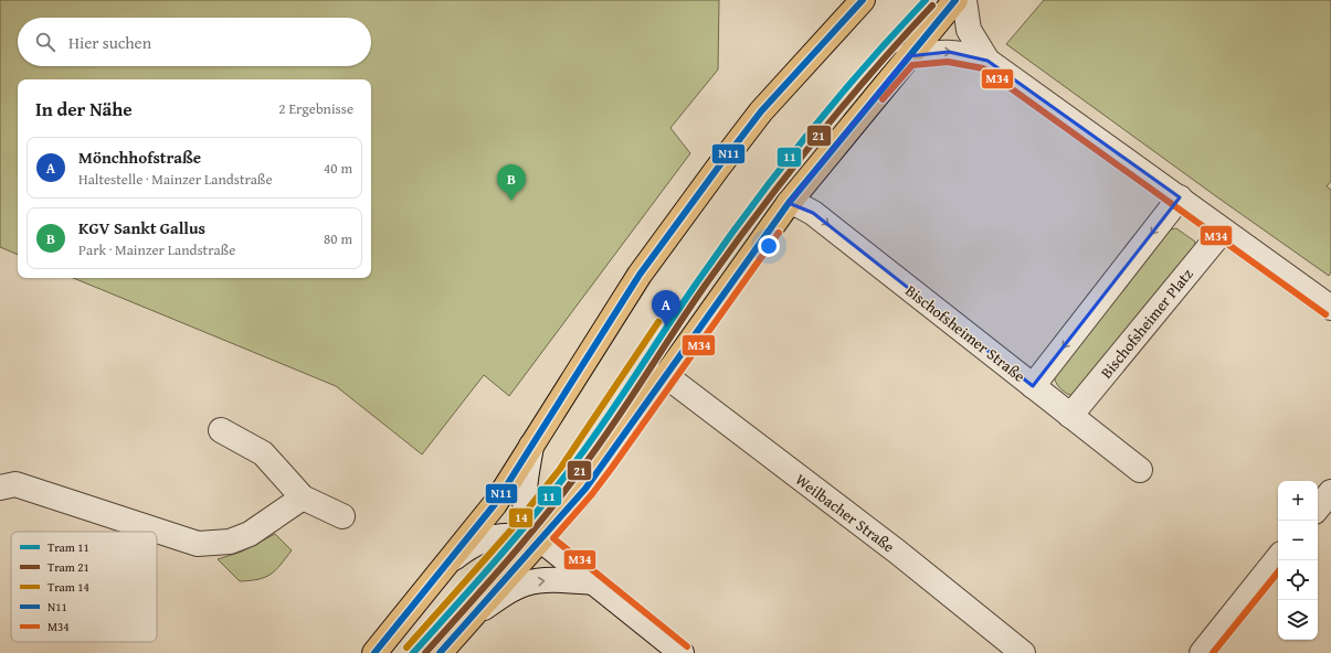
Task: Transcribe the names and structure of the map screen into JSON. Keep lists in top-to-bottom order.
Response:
{
  "streets": {
    "street": ["Bischofsheimer Platz", "Bischofsheimer Straße", "Weilbacher Straße"]
  },
  "crossings": [
    ["Bischofsheimer Platz", "Bischofsheimer Straße"]
  ],
  "one_way": ["Bischofsheimer Straße"],
  "lines": [
    "tram line 11",
    "transit line N11",
    "tram line 21",
    "transit line M34",
    "tram line 14"
  ],
  "legend": [
    "Tram 11",
    "Tram 21",
    "Tram 14",
    "N11",
    "M34"
  ],
  "page": {
    "search": "Hier suchen",
    "heading": ["In der Nähe", "2 Ergebnisse"],
    "list": [
      {
        "mark": "A",
        "name": "Mönchhofstraße",
        "note": "Haltestelle · Mainzer Landstraße",
        "value": "40 m"
      },
      {
        "mark": "B",
        "name": "KGV Sankt Gallus",
        "note": "Park · Mainzer Landstraße",
        "value": "80 m"
      }
    ],
    "pins": ["B", "A"],
    "map_buttons": ["+", "−"]
  }
}
